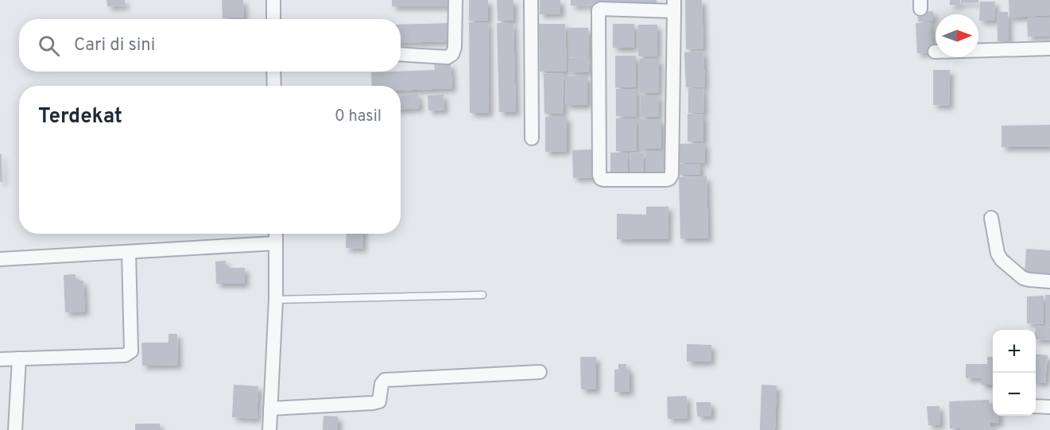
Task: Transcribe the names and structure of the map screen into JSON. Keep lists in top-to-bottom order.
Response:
{
  "north": "right",
  "page": {
    "search": "Cari di sini",
    "heading": ["Terdekat", "0 hasil"],
    "map_buttons": ["+", "−"]
  }
}
